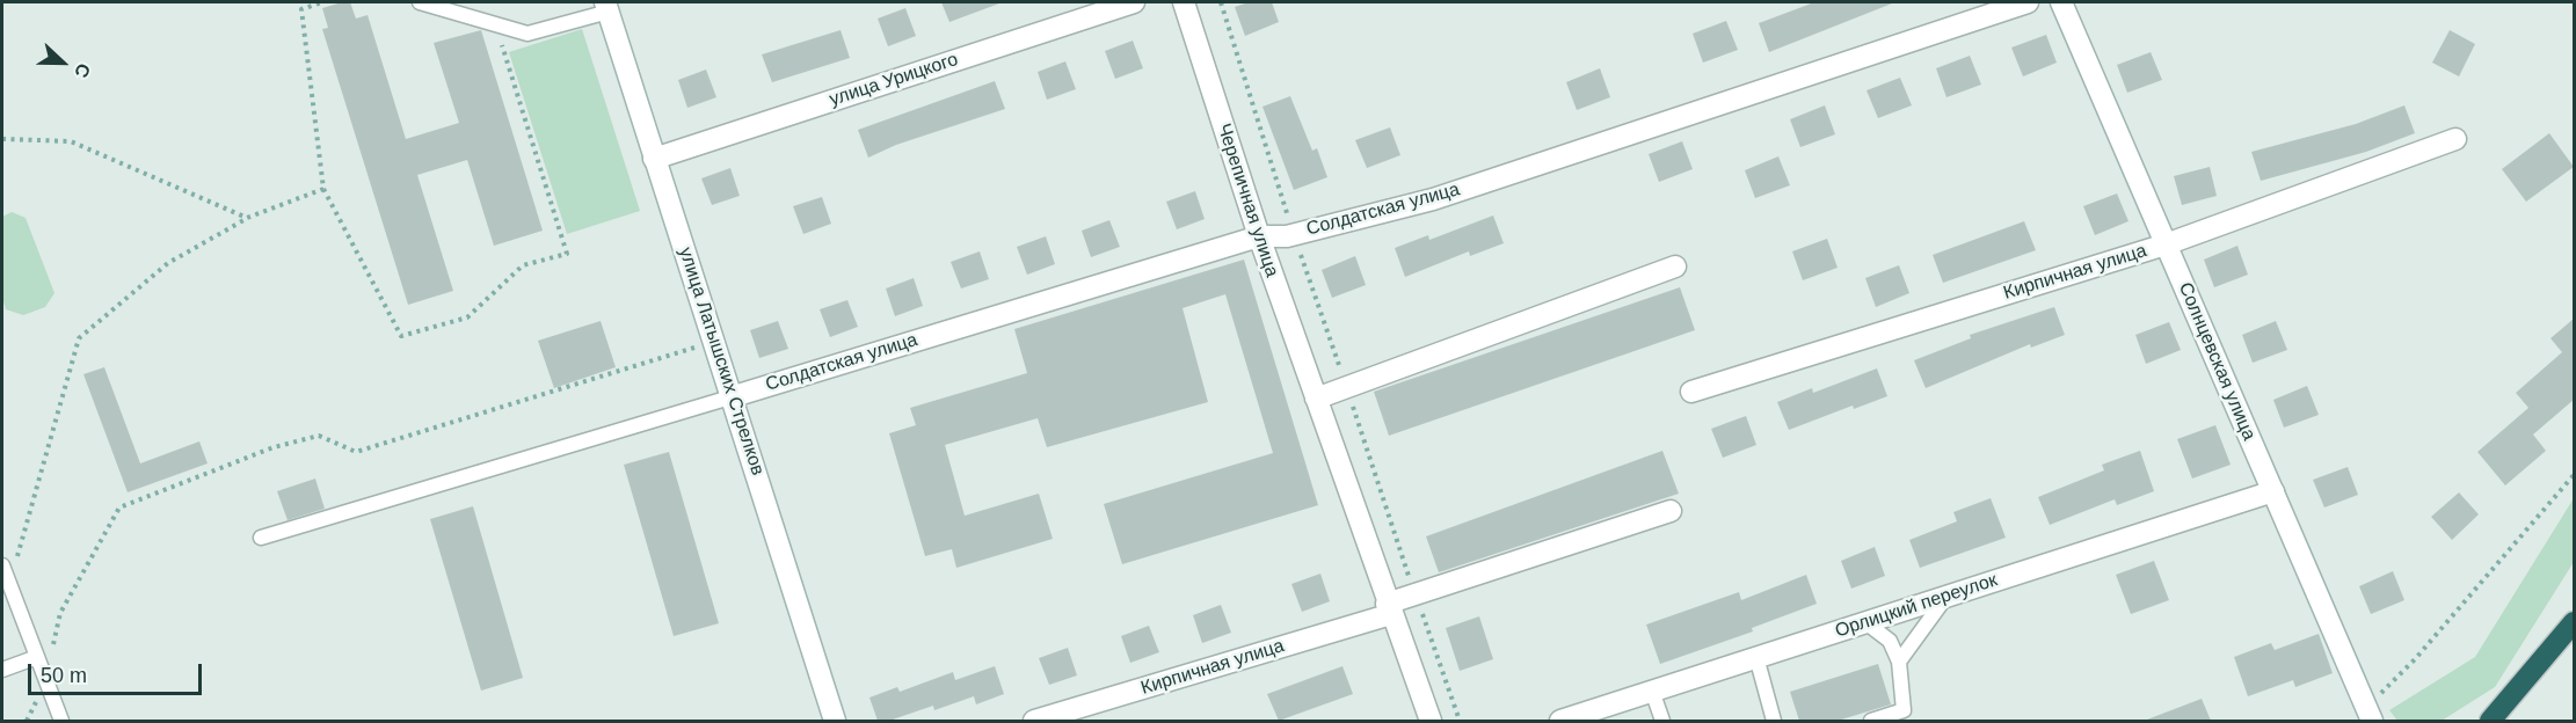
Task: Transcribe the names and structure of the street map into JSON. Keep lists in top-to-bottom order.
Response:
{
  "streets": {
    "street": [
      "улица Урицкого",
      "Черепичная улица",
      "Солдатская улица",
      "Кирпичная улица",
      "улица Латышских Стрелков",
      "Солнцевская улица",
      "Орлицкий переулок"
    ]
  },
  "crossings": [
    ["улица Урицкого", "улица Латышских Стрелков"],
    ["Черепичная улица", "Солдатская улица"],
    ["Черепичная улица", "Кирпичная улица"],
    ["Солдатская улица", "улица Латышских Стрелков"],
    ["Кирпичная улица", "Солнцевская улица"],
    ["Солнцевская улица", "Орлицкий переулок"]
  ],
  "scale_bar": "50 m",
  "north": "right"
}
